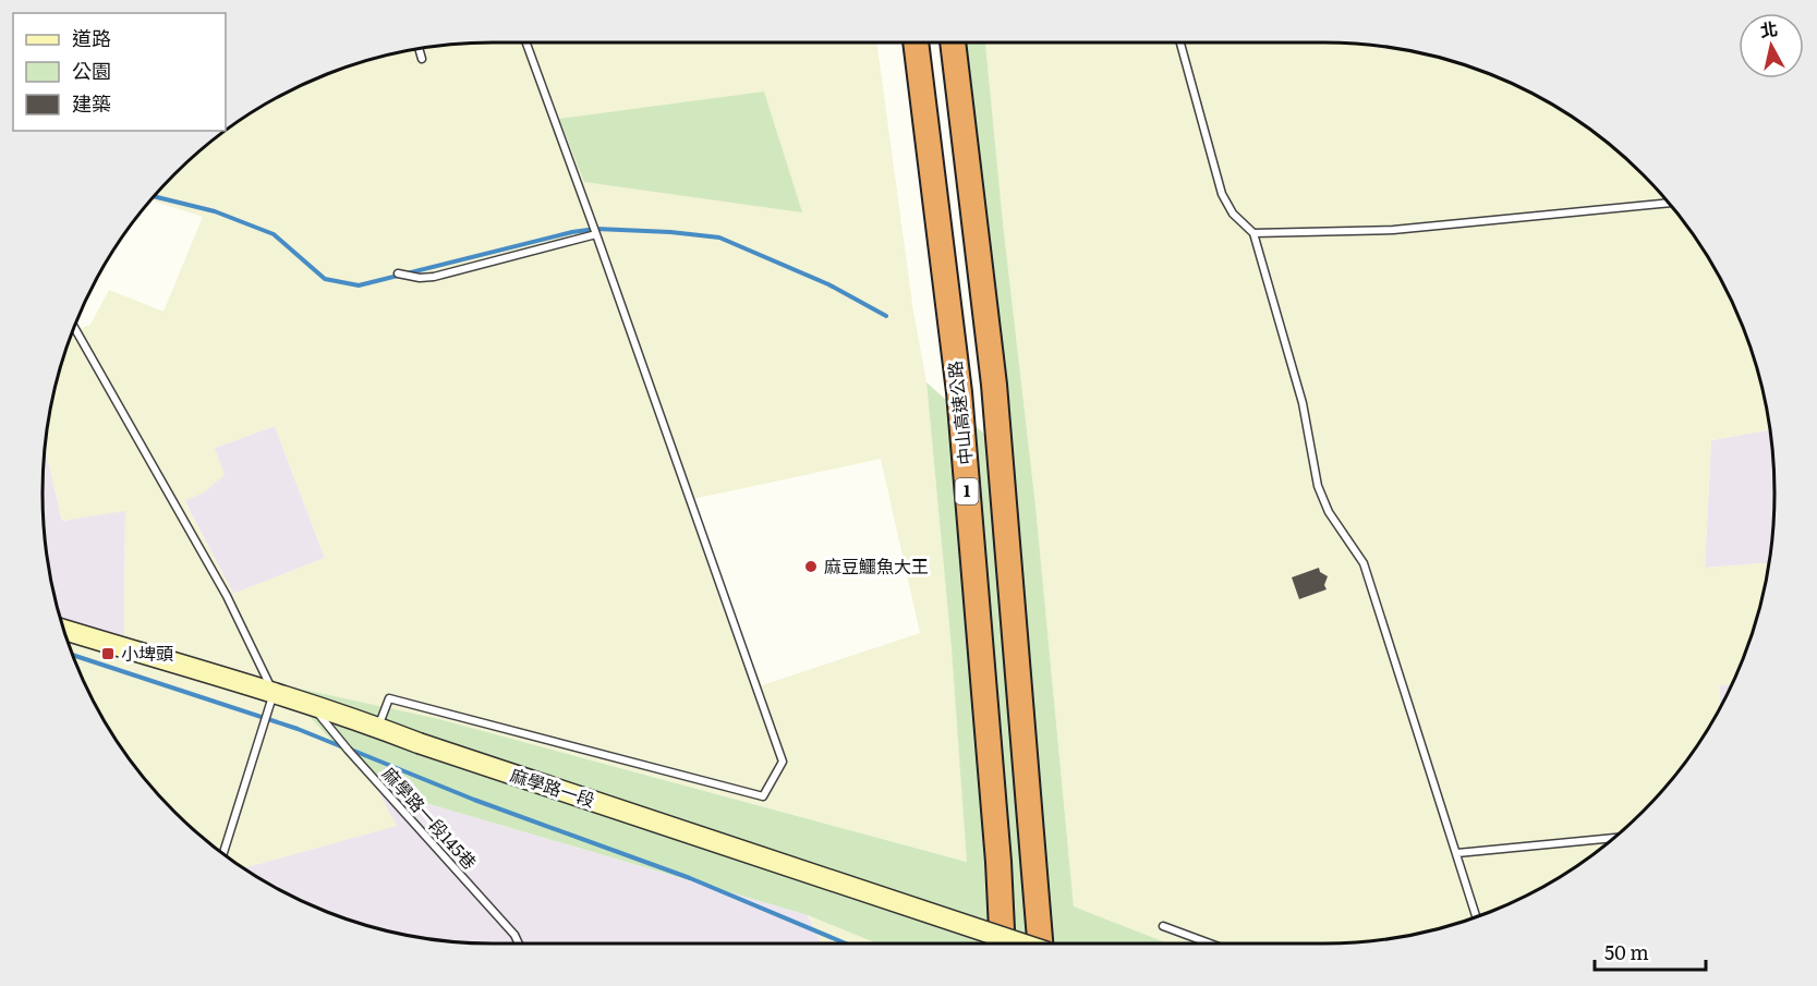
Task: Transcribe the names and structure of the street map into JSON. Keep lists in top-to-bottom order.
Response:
{
  "streets": {
    "highway": ["中山高速公路", "1"],
    "main road": ["麻學路一段"],
    "lane": ["麻學路一段145巷"]
  },
  "crossings": [
    ["麻學路一段", "麻學路一段145巷"]
  ],
  "places": {
    "other": ["麻豆鱷魚大王"],
    "transit": ["小埤頭"]
  },
  "legend": ["道路", "公園", "建築"],
  "scale_bar": "50 m",
  "north": "top"
}
